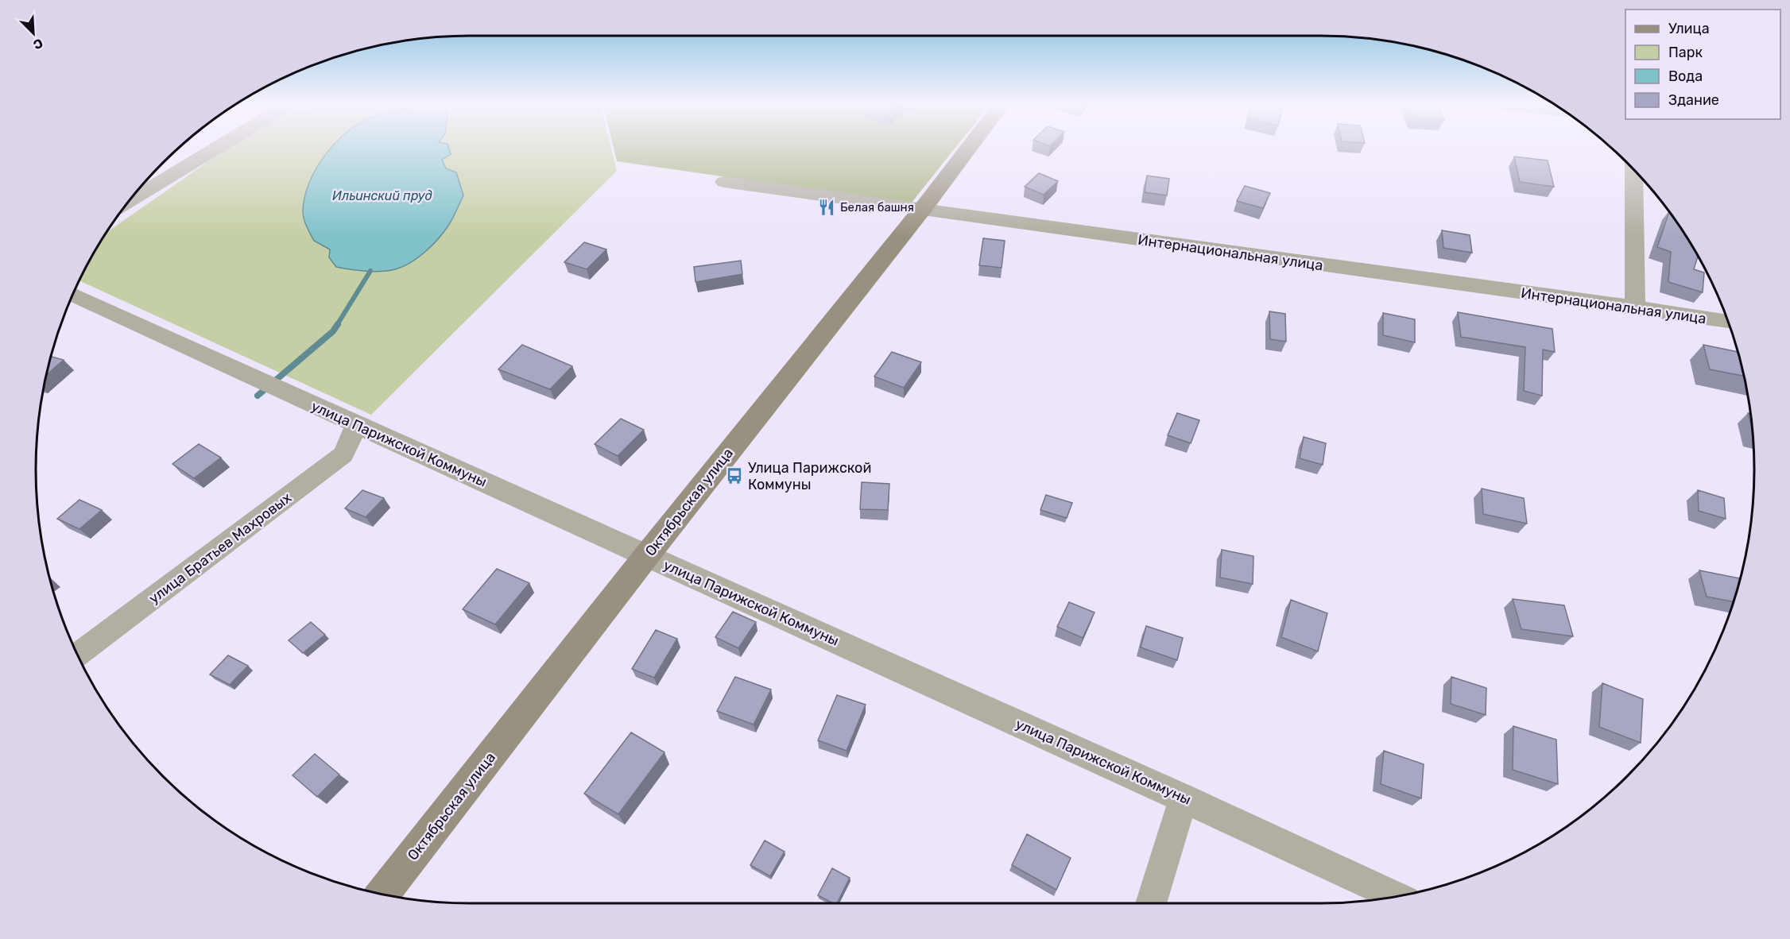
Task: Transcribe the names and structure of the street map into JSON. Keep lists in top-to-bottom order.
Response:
{
  "streets": {
    "main road": ["Октябрьская улица"],
    "street": ["Интернациональная улица", "улица Парижской Коммуны", "улица Братьев Махровых"]
  },
  "crossings": [
    ["Интернациональная улица", "Октябрьская улица"],
    ["улица Парижской Коммуны", "Октябрьская улица"],
    ["улица Парижской Коммуны", "улица Братьев Махровых"]
  ],
  "water": ["Ильинский пруд"],
  "places": {
    "restaurant": ["Белая башня"],
    "bus stop": ["Улица Парижской Коммуны"]
  },
  "legend": [
    "Улица",
    "Парк",
    "Вода",
    "Здание"
  ],
  "north": "bottom right"
}
